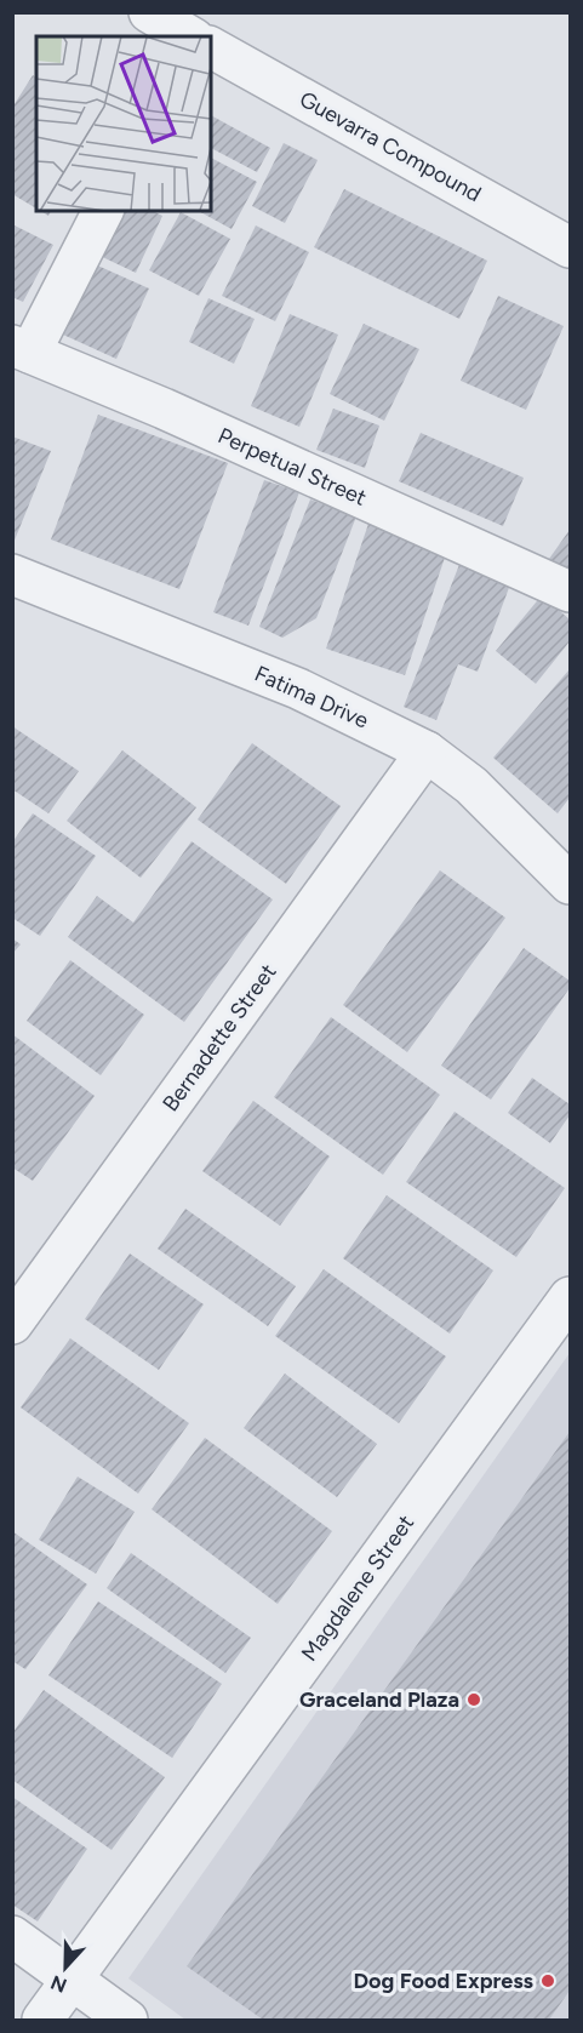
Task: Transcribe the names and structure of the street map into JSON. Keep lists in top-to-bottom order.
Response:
{
  "streets": {
    "street": [
      "Guevarra Compound",
      "Perpetual Street",
      "Fatima Drive",
      "Bernadette Street",
      "Magdalene Street"
    ]
  },
  "crossings": [
    ["Fatima Drive", "Bernadette Street"]
  ],
  "places": ["Graceland Plaza", "Dog Food Express"],
  "north": "bottom"
}
